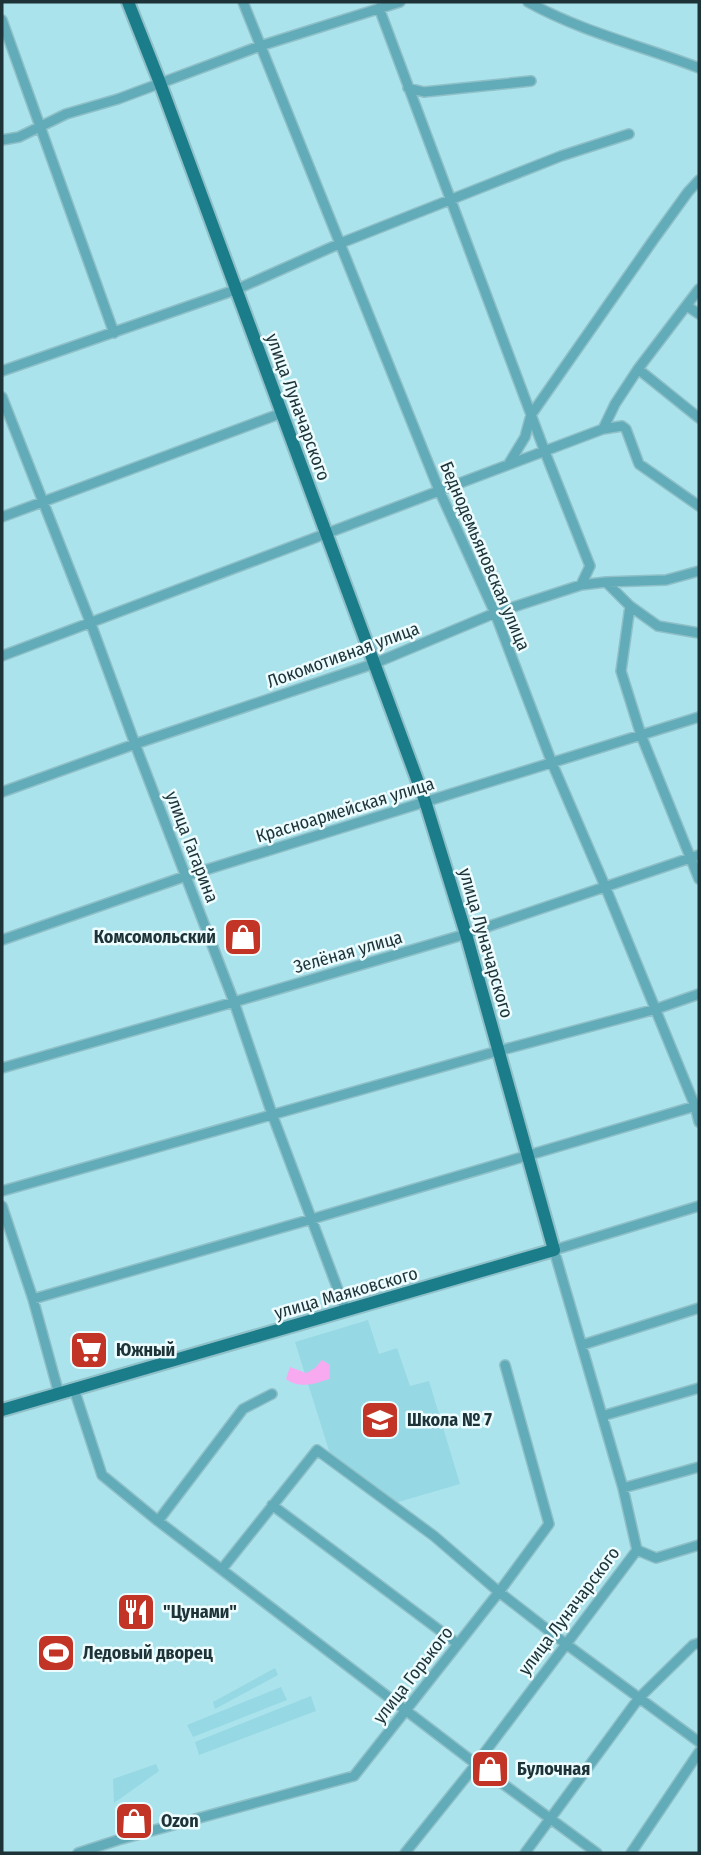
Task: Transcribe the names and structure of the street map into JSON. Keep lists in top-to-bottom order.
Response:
{
  "streets": {
    "main road": ["улица Луначарского", "улица Маяковского"],
    "street": [
      "Беднодемьяновская улица",
      "Локомотивная улица",
      "Красноармейская улица",
      "улица Гагарина",
      "Зелёная улица",
      "улица Горького"
    ]
  },
  "crossings": [
    ["улица Луначарского", "Локомотивная улица"],
    ["улица Луначарского", "Красноармейская улица"],
    ["улица Луначарского", "Зелёная улица"],
    ["улица Луначарского", "улица Маяковского"],
    ["Беднодемьяновская улица", "Локомотивная улица"],
    ["Беднодемьяновская улица", "Красноармейская улица"],
    ["Беднодемьяновская улица", "Зелёная улица"],
    ["Локомотивная улица", "улица Гагарина"],
    ["Красноармейская улица", "улица Гагарина"],
    ["улица Гагарина", "Зелёная улица"],
    ["улица Гагарина", "улица Маяковского"]
  ],
  "places": {
    "shop": ["Комсомольский", "Булочная", "Ozon"],
    "supermarket": ["Южный"],
    "school or university": ["Школа № 7"],
    "restaurant": ["\"Цунами\""],
    "sports": ["Ледовый дворец"]
  }
}
